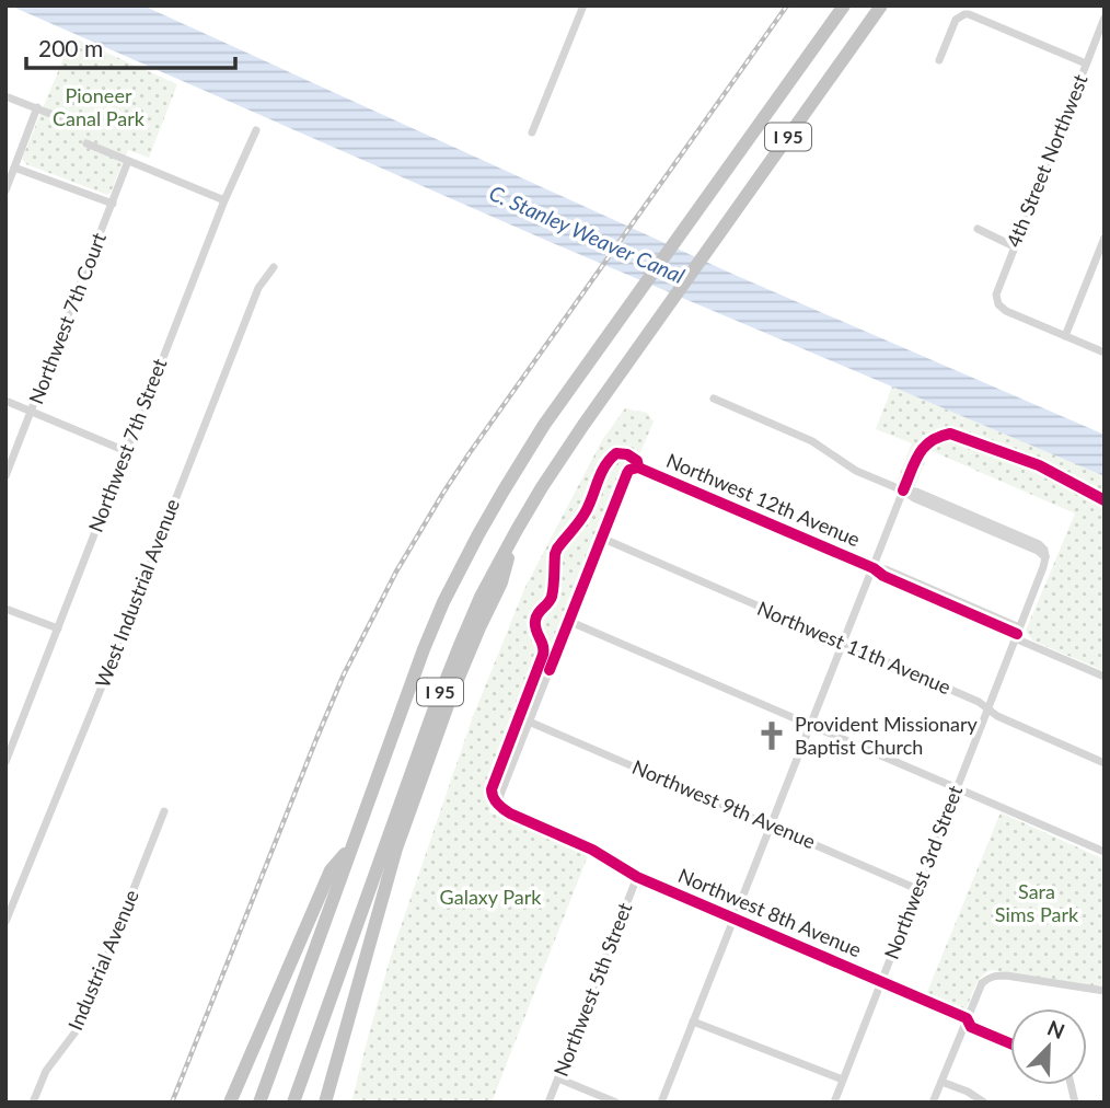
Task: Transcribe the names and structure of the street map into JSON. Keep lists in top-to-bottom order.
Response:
{
  "streets": {
    "highway": ["I 95"],
    "street": [
      "4th Street Northwest",
      "Northwest 7th Court",
      "Northwest 7th Street",
      "Northwest 12th Avenue",
      "West Industrial Avenue",
      "Northwest 11th Avenue",
      "Northwest 9th Avenue",
      "Northwest 3rd Street",
      "Northwest 8th Avenue",
      "Industrial Avenue",
      "Northwest 5th Street"
    ]
  },
  "crossings": [
    ["Northwest 12th Avenue", "Northwest 11th Avenue"],
    ["Northwest 12th Avenue", "Northwest 3rd Street"],
    ["Northwest 11th Avenue", "Northwest 3rd Street"],
    ["Northwest 9th Avenue", "Northwest 3rd Street"],
    ["Northwest 9th Avenue", "Northwest 8th Avenue"],
    ["Northwest 3rd Street", "Northwest 8th Avenue"],
    ["Northwest 8th Avenue", "Northwest 5th Street"]
  ],
  "water": ["C. Stanley Weaver Canal"],
  "parks": ["Pioneer Canal Park", "Sara Sims Park", "Galaxy Park"],
  "places": {
    "church": ["Provident Missionary Baptist Church"]
  },
  "scale_bar": "200 m",
  "north": "top right"
}
